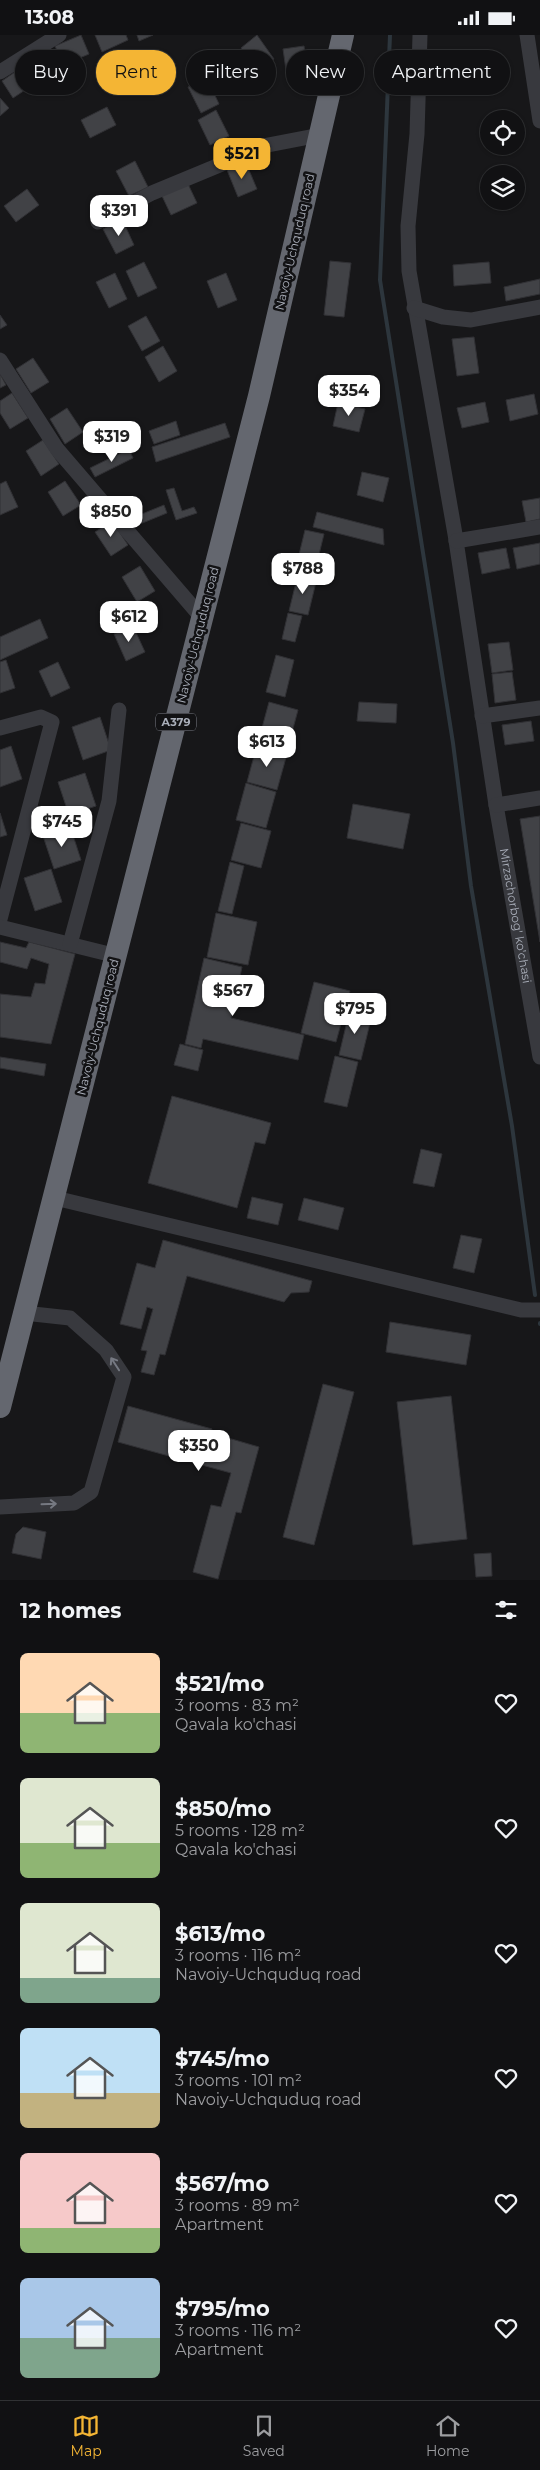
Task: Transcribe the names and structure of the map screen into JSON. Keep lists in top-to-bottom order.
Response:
{
  "streets": {
    "highway": ["Navoiy-Uchquduq road", "A379"],
    "street": ["Mirzachorbog' ko'chasi"]
  },
  "page": {
    "status": "13:08",
    "chip": [
      "Buy",
      "Rent",
      "Filters",
      "New",
      "Apartment"
    ],
    "price": [
      "$521",
      "$391",
      "$354",
      "$319",
      "$850",
      "$788",
      "$612",
      "$613",
      "$745",
      "$567",
      "$795",
      "$350"
    ],
    "heading": "12 homes",
    "list": [
      {
        "name": "$521/mo",
        "note": "3 rooms · 83 m² · Qavala ko'chasi"
      },
      {
        "name": "$850/mo",
        "note": "5 rooms · 128 m² · Qavala ko'chasi"
      },
      {
        "name": "$613/mo",
        "note": "3 rooms · 116 m² · Navoiy-Uchquduq road"
      },
      {
        "name": "$745/mo",
        "note": "3 rooms · 101 m² · Navoiy-Uchquduq road"
      },
      {
        "name": "$567/mo",
        "note": "3 rooms · 89 m² · Apartment"
      },
      {
        "name": "$795/mo",
        "note": "3 rooms · 116 m² · Apartment"
      }
    ],
    "tabs": ["Map", "Saved", "Home"]
  }
}
